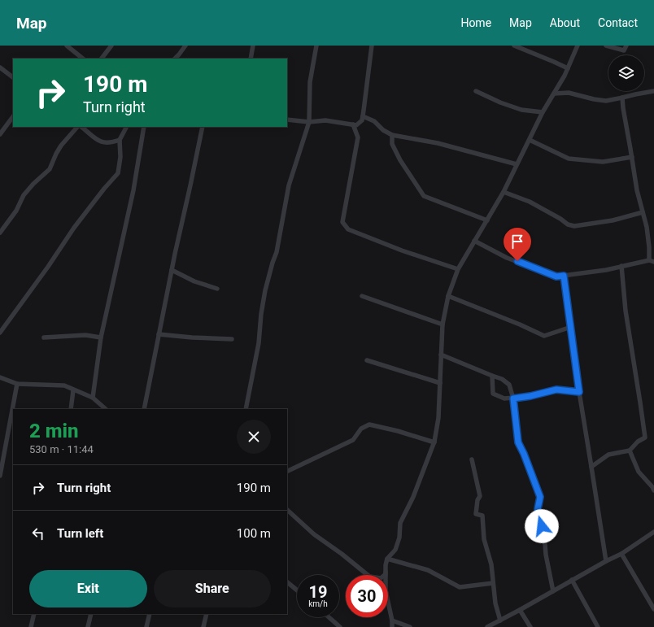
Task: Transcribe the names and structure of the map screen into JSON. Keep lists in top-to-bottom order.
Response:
{
  "page": {
    "header": "Map",
    "nav": [
      "Home",
      "Map",
      "About",
      "Contact"
    ],
    "turn": ["190 m", "Turn right"],
    "heading": ["2 min", "530 m · 11:44"],
    "list": [
      {
        "name": "Turn right",
        "value": "190 m"
      },
      {
        "name": "Turn left",
        "value": "100 m"
      }
    ],
    "buttons": ["Exit", "Share"],
    "speed": "19 km/h",
    "limit": "30"
  }
}
